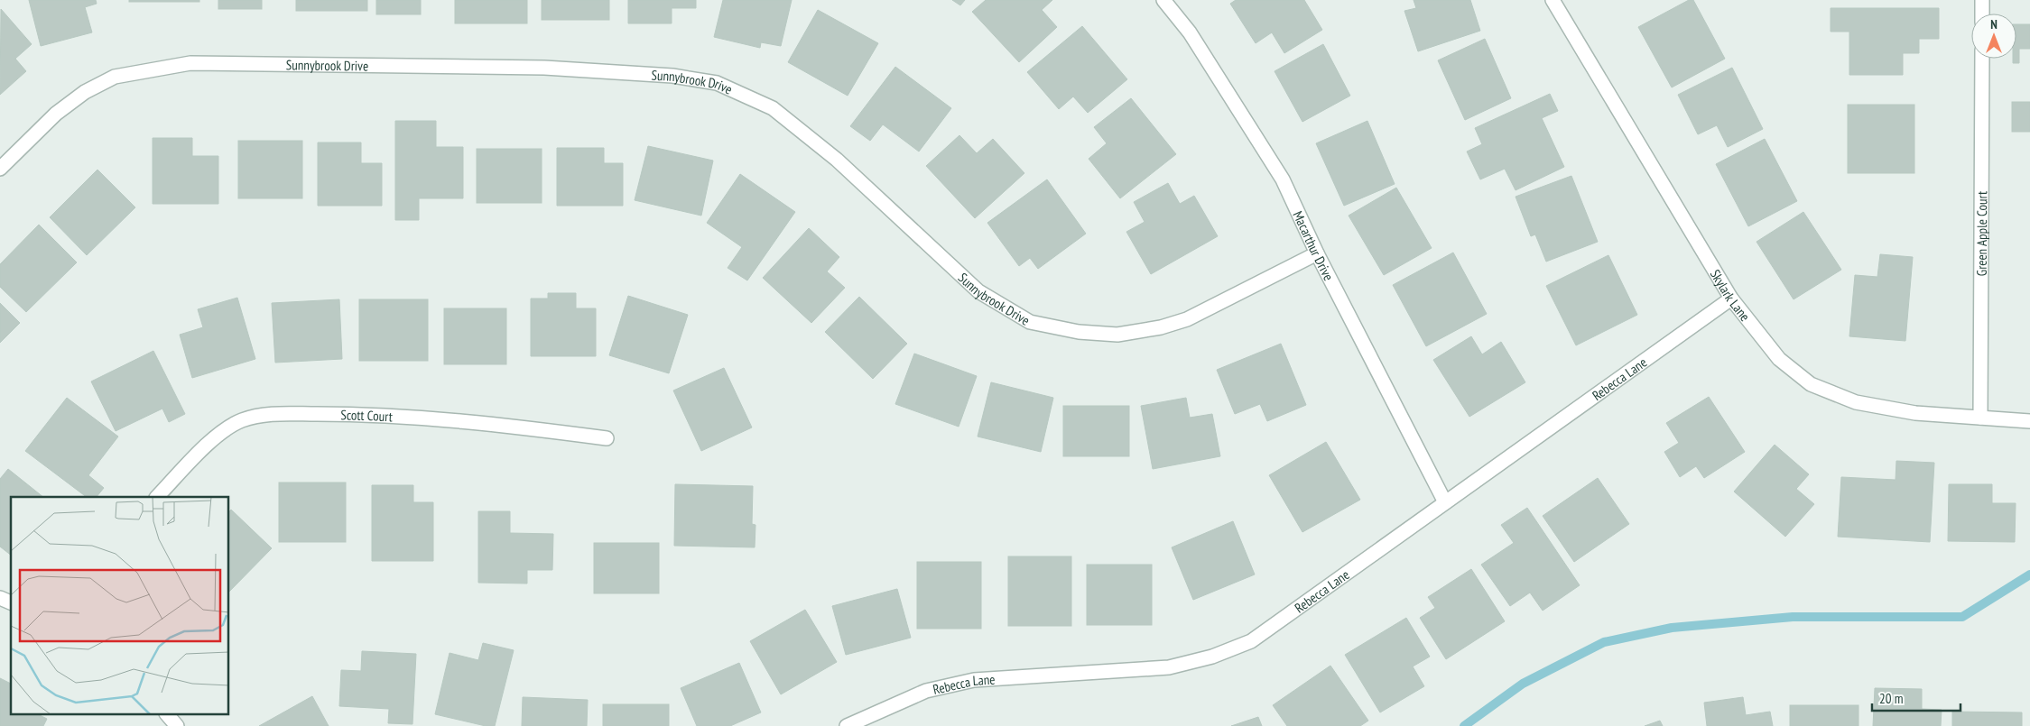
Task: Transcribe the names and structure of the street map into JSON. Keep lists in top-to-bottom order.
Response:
{
  "streets": {
    "street": [
      "Sunnybrook Drive",
      "Green Apple Court",
      "Macarthur Drive",
      "Skylark Lane",
      "Rebecca Lane",
      "Scott Court"
    ]
  },
  "crossings": [
    ["Sunnybrook Drive", "Macarthur Drive"],
    ["Green Apple Court", "Skylark Lane"],
    ["Macarthur Drive", "Rebecca Lane"],
    ["Skylark Lane", "Rebecca Lane"]
  ],
  "scale_bar": "20 m",
  "north": "top"
}
